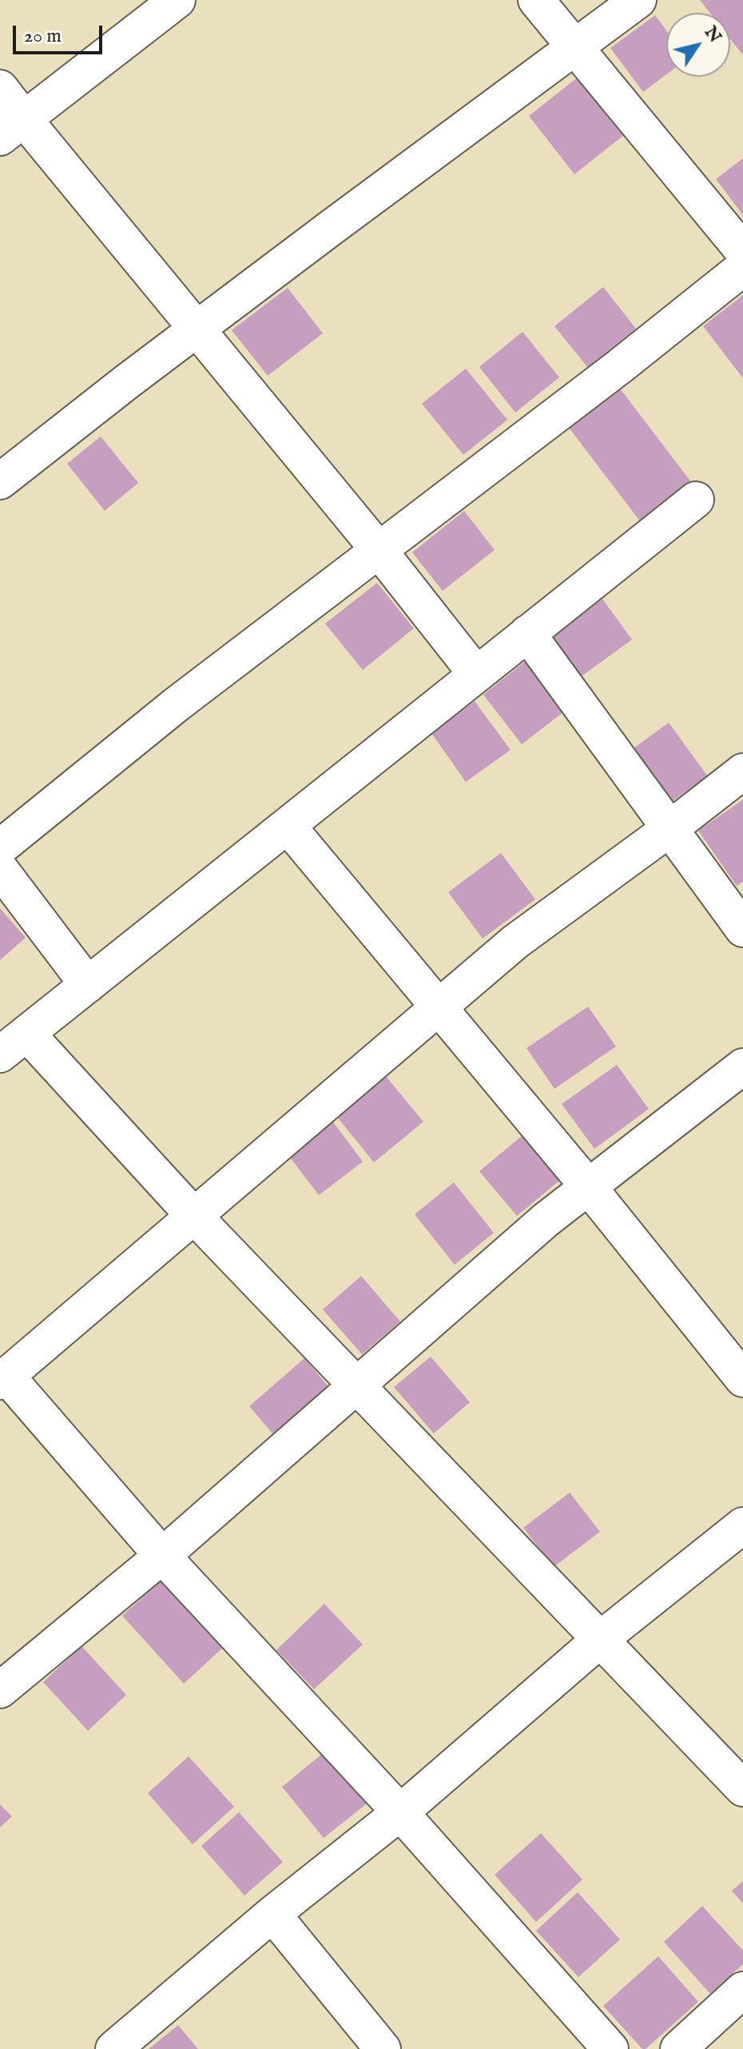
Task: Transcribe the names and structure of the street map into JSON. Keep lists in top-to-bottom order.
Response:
{
  "scale_bar": "20 m",
  "north": "top right"
}
